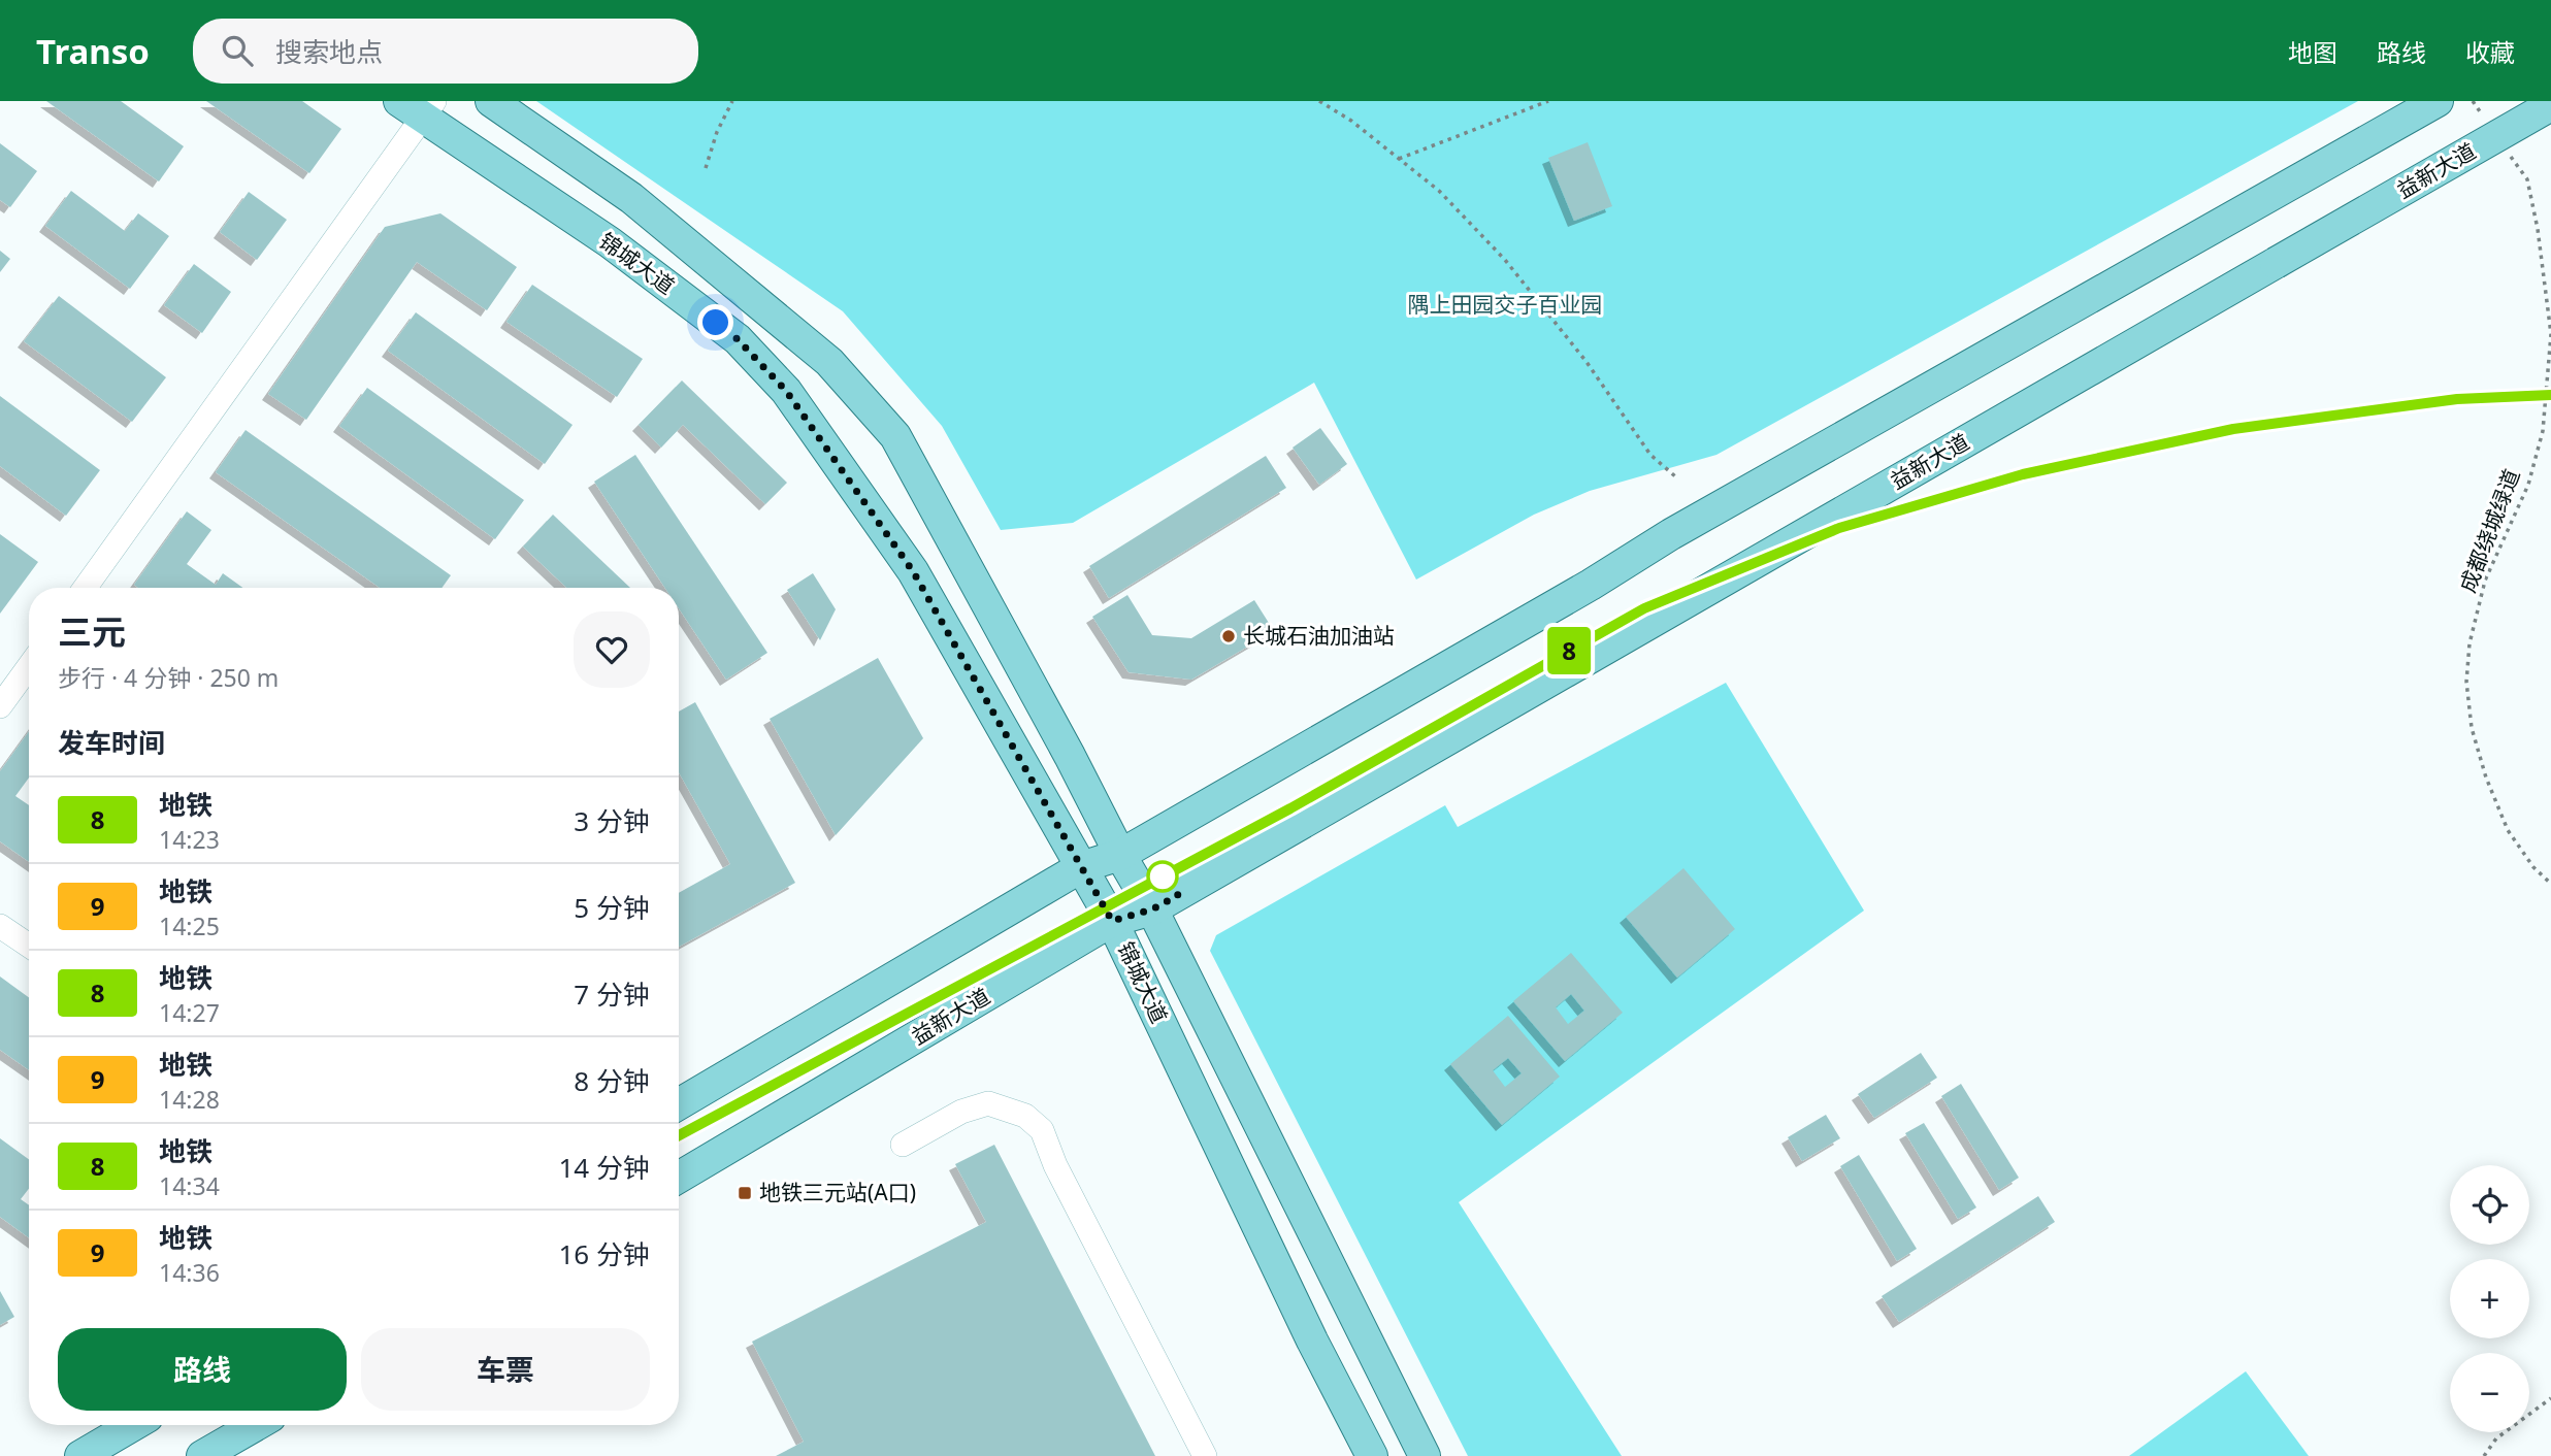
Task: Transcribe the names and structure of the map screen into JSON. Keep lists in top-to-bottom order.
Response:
{
  "streets": {
    "main road": ["益新大道", "锦城大道"],
    "path": ["成都绕城绿道"]
  },
  "crossings": [
    ["益新大道", "锦城大道"]
  ],
  "parks": ["隅上田园交子百业园"],
  "places": {
    "other": ["长城石油加油站"],
    "transit": ["地铁三元站(A口)"]
  },
  "lines": ["metro line 8"],
  "page": {
    "header": "Transo",
    "search": "搜索地点",
    "nav": ["地图", "路线", "收藏"],
    "on_map": "8",
    "heading": [
      ["三元", "步行 · 4 分钟 · 250 m"],
      "发车时间"
    ],
    "list": [
      {
        "mark": "8",
        "name": "地铁",
        "note": "14:23",
        "value": "3 分钟"
      },
      {
        "mark": "9",
        "name": "地铁",
        "note": "14:25",
        "value": "5 分钟"
      },
      {
        "mark": "8",
        "name": "地铁",
        "note": "14:27",
        "value": "7 分钟"
      },
      {
        "mark": "9",
        "name": "地铁",
        "note": "14:28",
        "value": "8 分钟"
      },
      {
        "mark": "8",
        "name": "地铁",
        "note": "14:34",
        "value": "14 分钟"
      },
      {
        "mark": "9",
        "name": "地铁",
        "note": "14:36",
        "value": "16 分钟"
      }
    ],
    "map_buttons": ["+", "−"],
    "buttons": ["路线", "车票"]
  }
}
